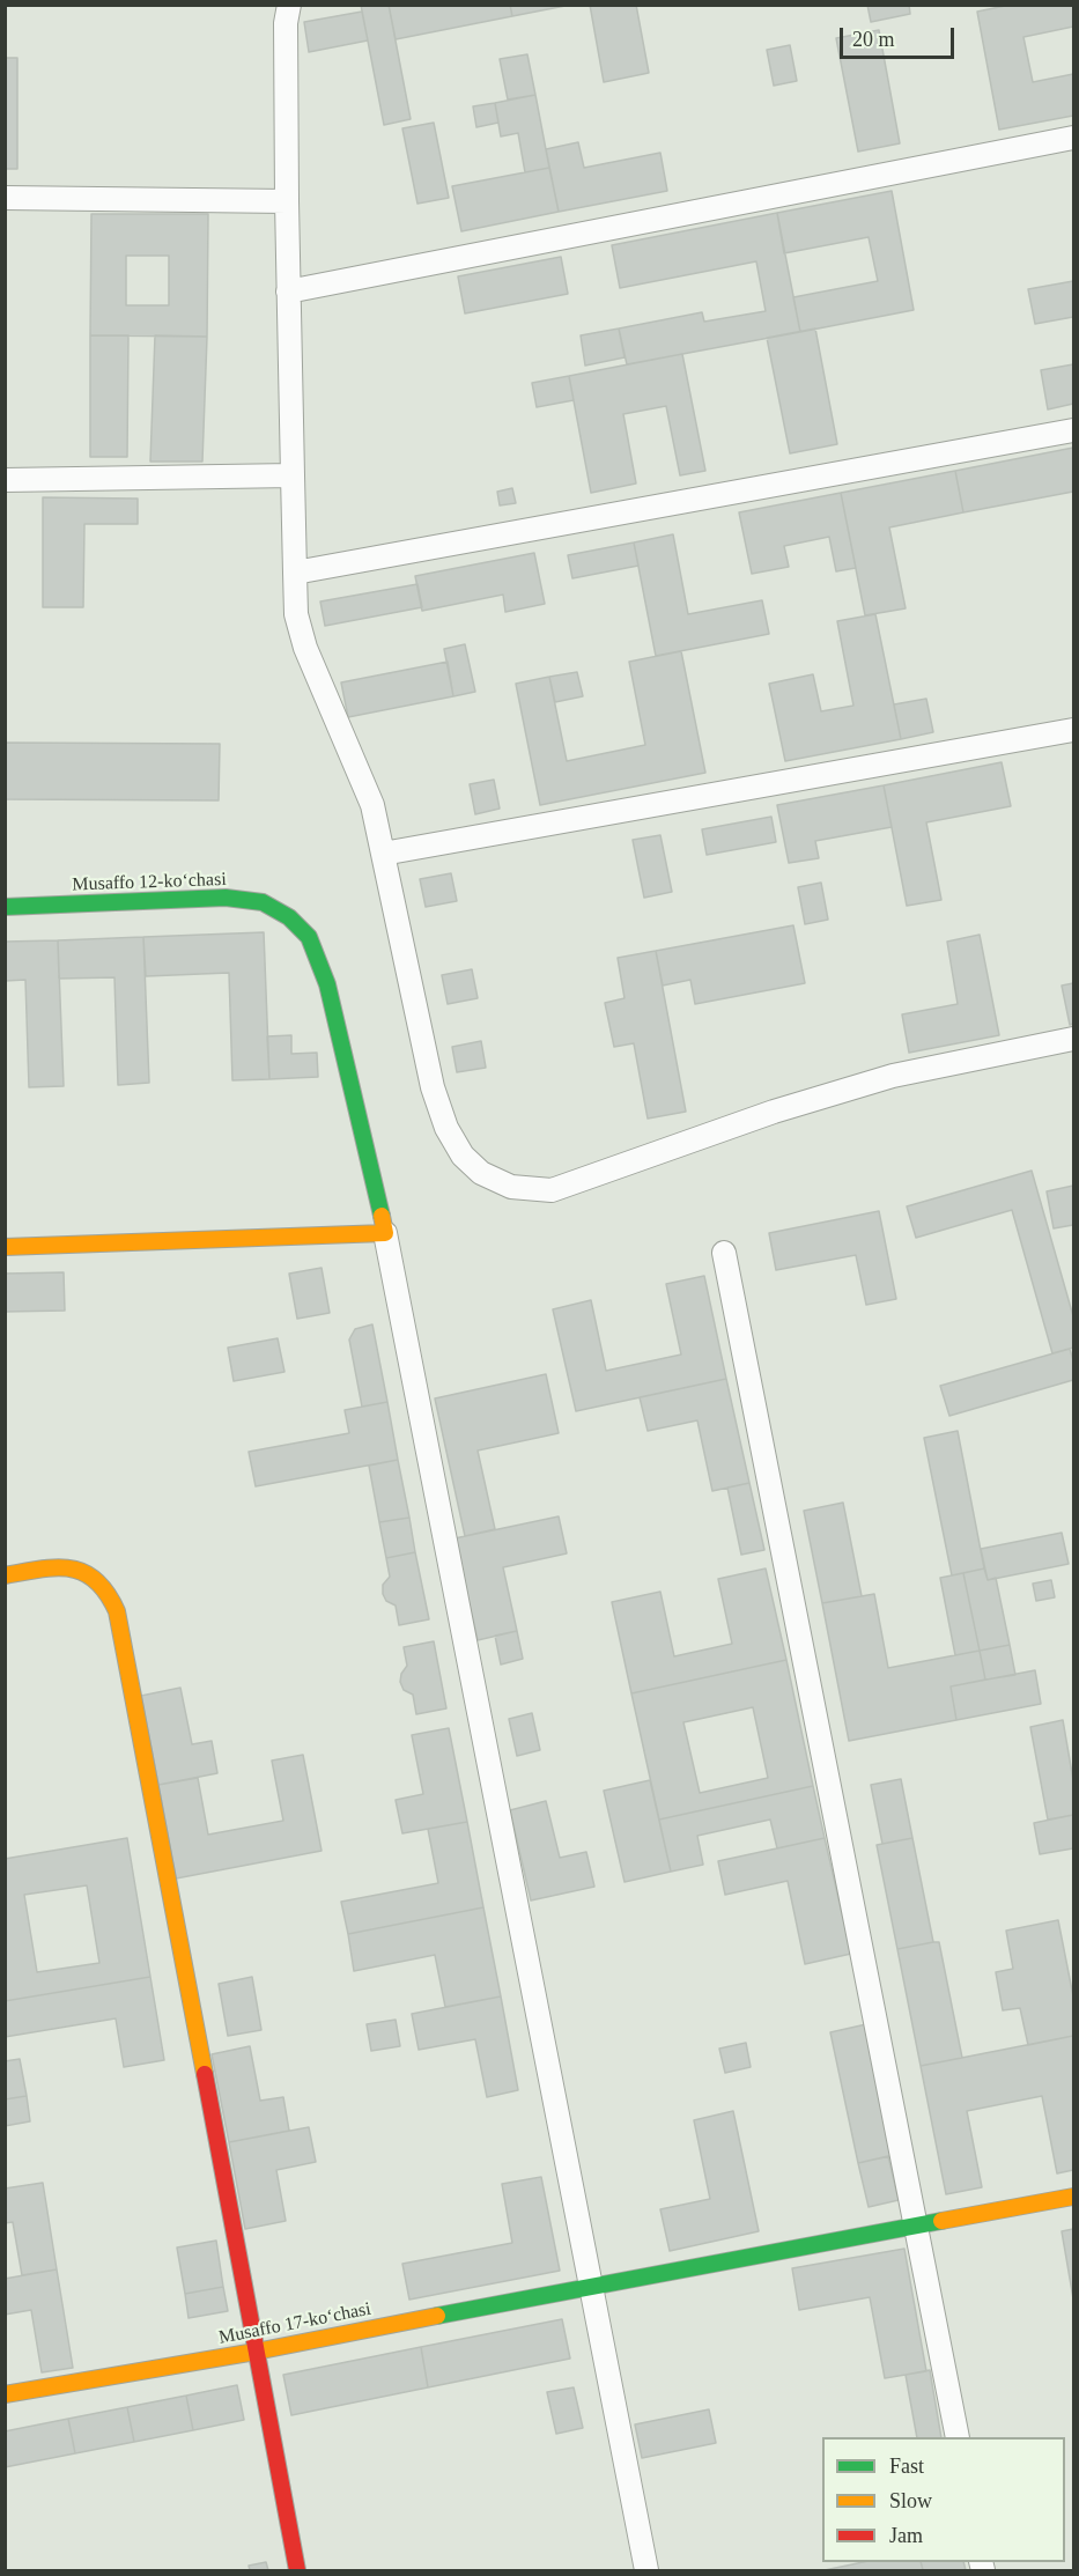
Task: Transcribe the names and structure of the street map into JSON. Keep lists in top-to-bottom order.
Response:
{
  "streets": {
    "street": ["Musaffo 12-koʻchasi", "Musaffo 17-koʻchasi"]
  },
  "legend": ["Fast", "Slow", "Jam"],
  "scale_bar": "20 m"
}
